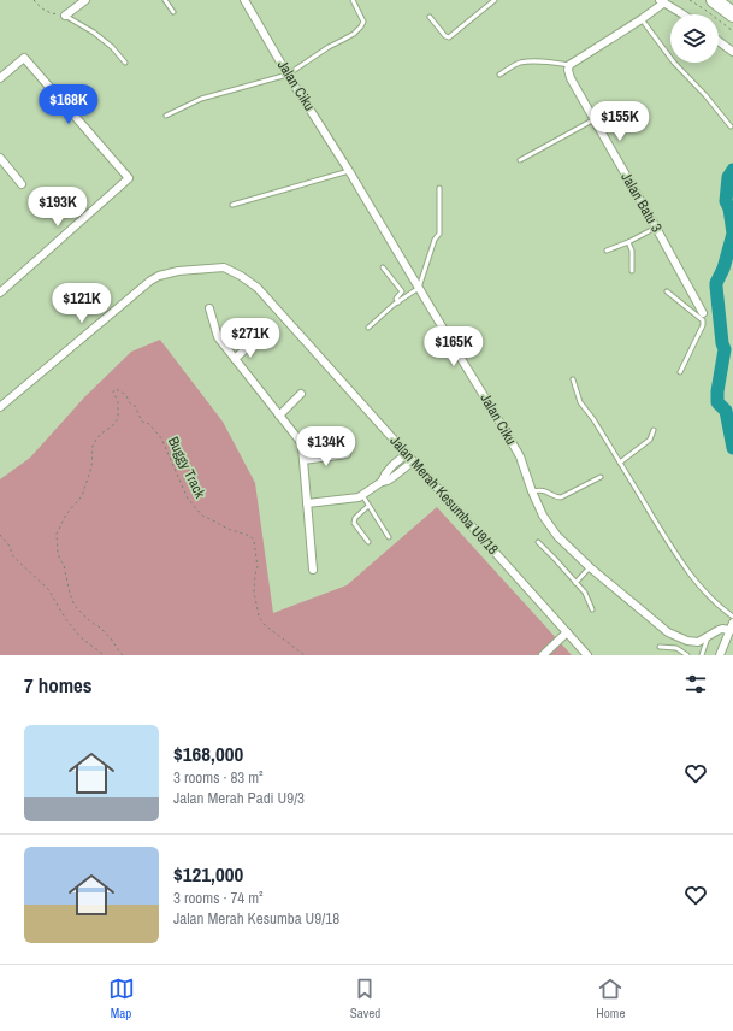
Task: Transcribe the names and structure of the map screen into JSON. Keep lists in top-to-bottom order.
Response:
{
  "streets": {
    "street": ["Jalan Ciku", "Jalan Batu 3", "Jalan Merah Kesumba U9/18"],
    "path": ["Buggy Track"]
  },
  "page": {
    "price": [
      "$168K",
      "$155K",
      "$193K",
      "$121K",
      "$271K",
      "$165K",
      "$134K"
    ],
    "heading": "7 homes",
    "list": [
      {
        "name": "$168,000",
        "note": "3 rooms · 83 m² · Jalan Merah Padi U9/3"
      },
      {
        "name": "$121,000",
        "note": "3 rooms · 74 m² · Jalan Merah Kesumba U9/18"
      }
    ],
    "tabs": ["Map", "Saved", "Home"]
  }
}
